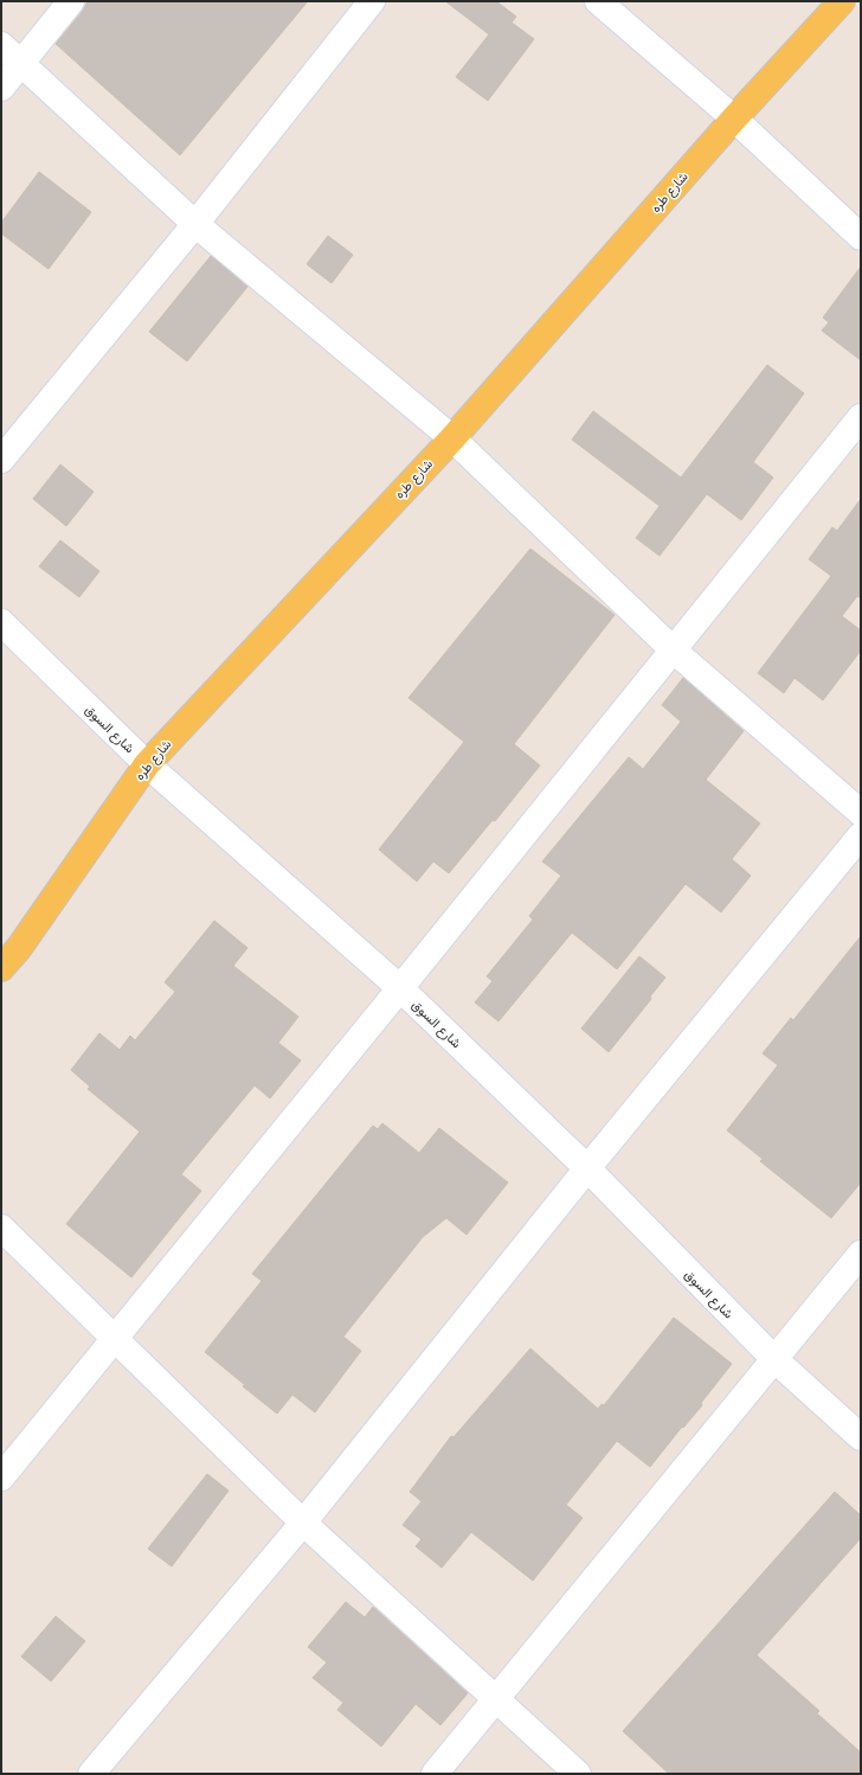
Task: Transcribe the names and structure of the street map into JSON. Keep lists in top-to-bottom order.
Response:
{
  "streets": {
    "main road": ["شارع طره"],
    "street": ["شارع السوق"]
  },
  "crossings": [
    ["شارع طره", "شارع السوق"]
  ]
}
